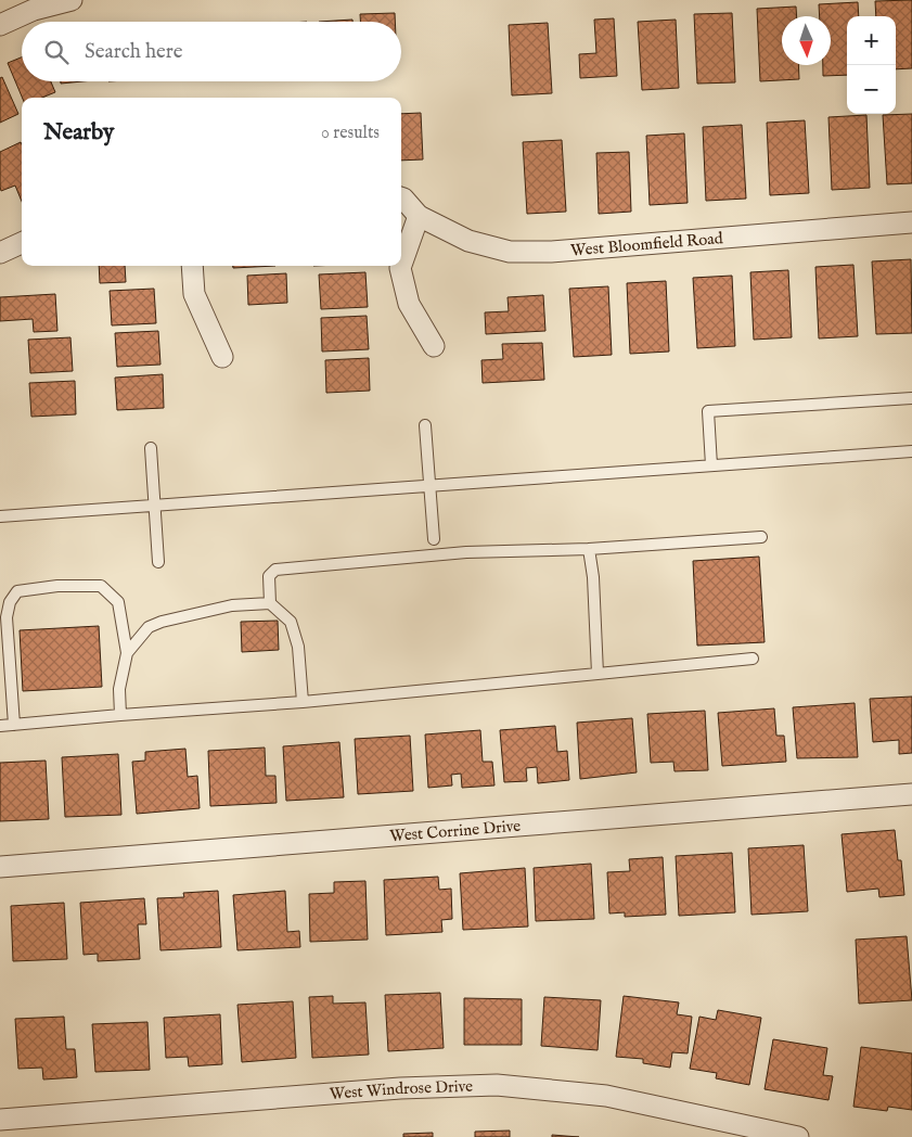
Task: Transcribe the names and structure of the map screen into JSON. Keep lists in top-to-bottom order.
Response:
{
  "streets": {
    "street": ["West Bloomfield Road", "West Corrine Drive", "West Windrose Drive"]
  },
  "north": "bottom",
  "page": {
    "map_buttons": ["+", "−"],
    "search": "Search here",
    "heading": ["Nearby", "0 results"]
  }
}
